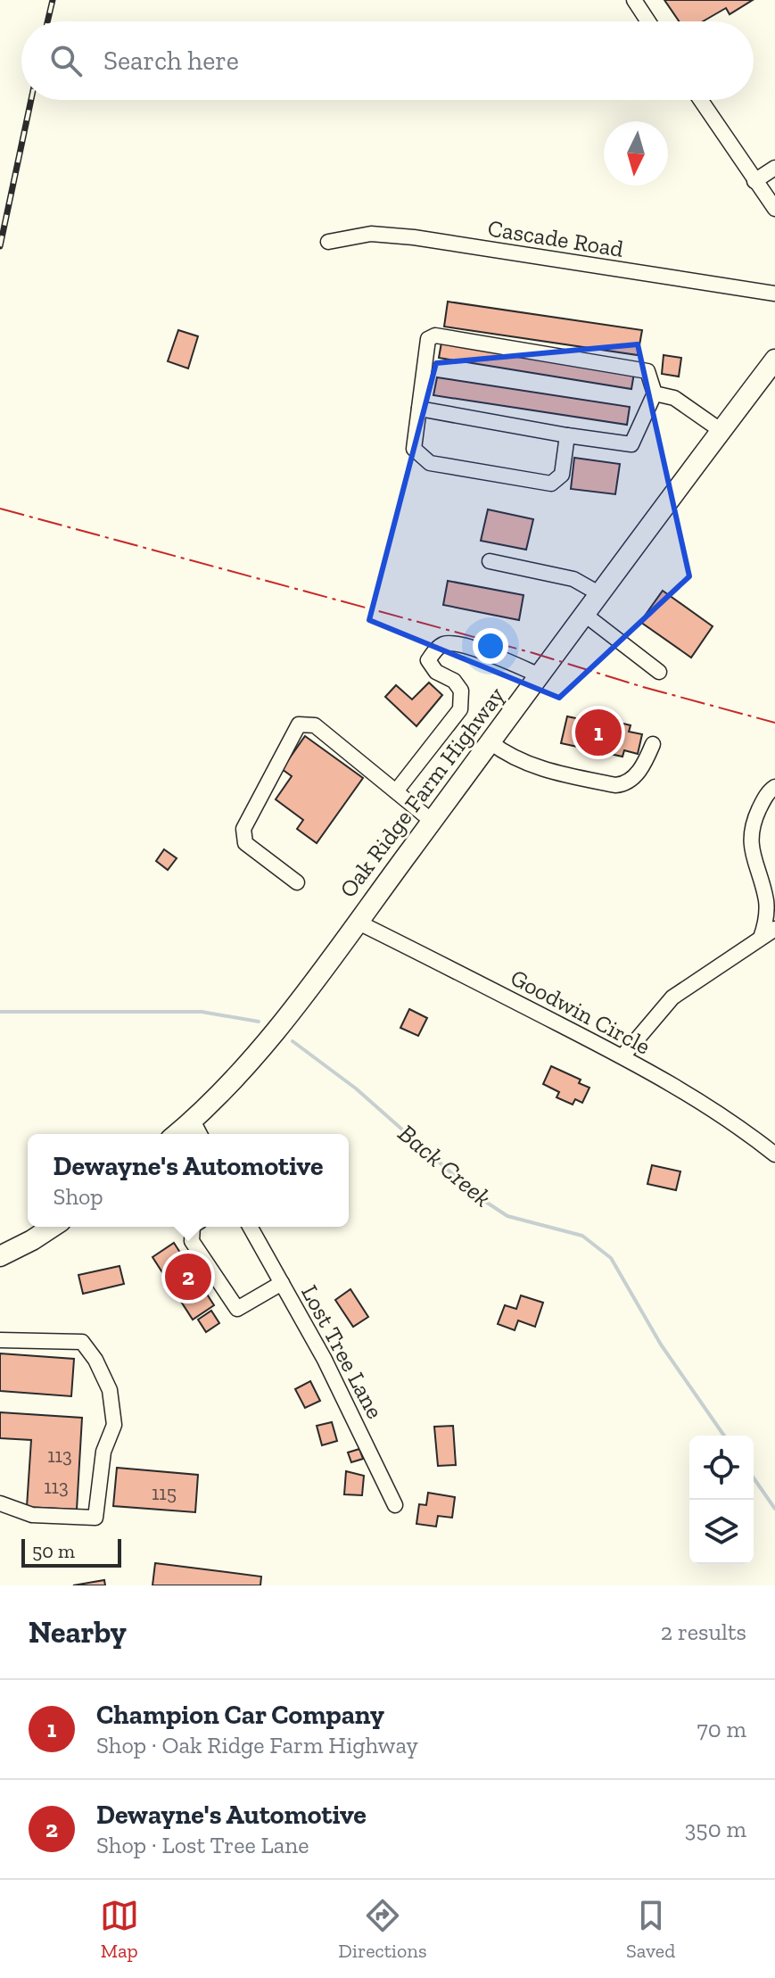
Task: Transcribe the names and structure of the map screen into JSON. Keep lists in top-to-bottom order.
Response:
{
  "streets": {
    "main road": ["Oak Ridge Farm Highway"],
    "street": ["Cascade Road", "Goodwin Circle", "Lost Tree Lane"]
  },
  "crossings": [
    ["Oak Ridge Farm Highway", "Goodwin Circle"]
  ],
  "water": ["Back Creek"],
  "house_numbers": ["113", "113", "115"],
  "scale_bar": "50 m",
  "north": "bottom",
  "page": {
    "search": "Search here",
    "pins": ["1", "2"],
    "popup": ["Dewayne's Automotive", "Shop"],
    "scale": "50 m",
    "heading": ["Nearby", "2 results"],
    "list": [
      {
        "mark": "1",
        "name": "Champion Car Company",
        "note": "Shop · Oak Ridge Farm Highway",
        "value": "70 m"
      },
      {
        "mark": "2",
        "name": "Dewayne's Automotive",
        "note": "Shop · Lost Tree Lane",
        "value": "350 m"
      }
    ],
    "nav": ["Map", "Directions", "Saved"]
  }
}
